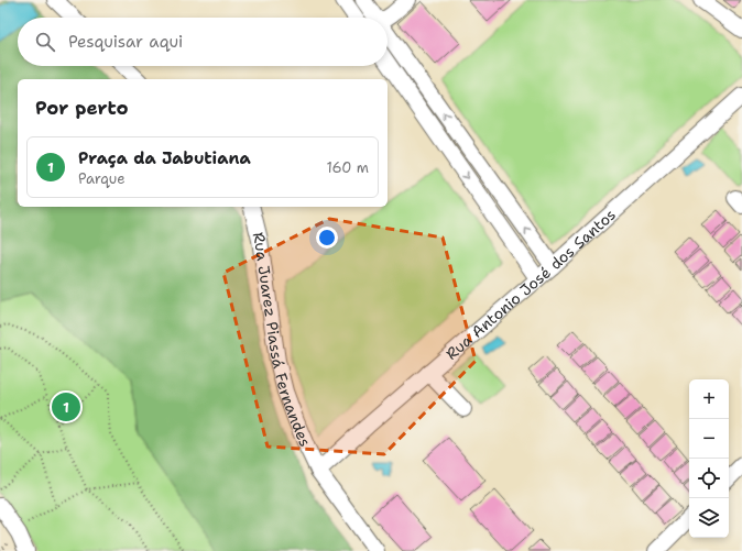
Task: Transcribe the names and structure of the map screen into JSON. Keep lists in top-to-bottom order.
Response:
{
  "streets": {
    "street": ["Rua Antonio José dos Santos", "Rua Juarez Piassá Fernandes"]
  },
  "crossings": [
    ["Rua Antonio José dos Santos", "Rua Juarez Piassá Fernandes"]
  ],
  "page": {
    "search": "Pesquisar aqui",
    "heading": "Por perto",
    "list": [
      {
        "mark": "1",
        "name": "Praça da Jabutiana",
        "note": "Parque",
        "value": "160 m"
      }
    ],
    "map_buttons": ["+", "−"],
    "pins": "1"
  }
}
